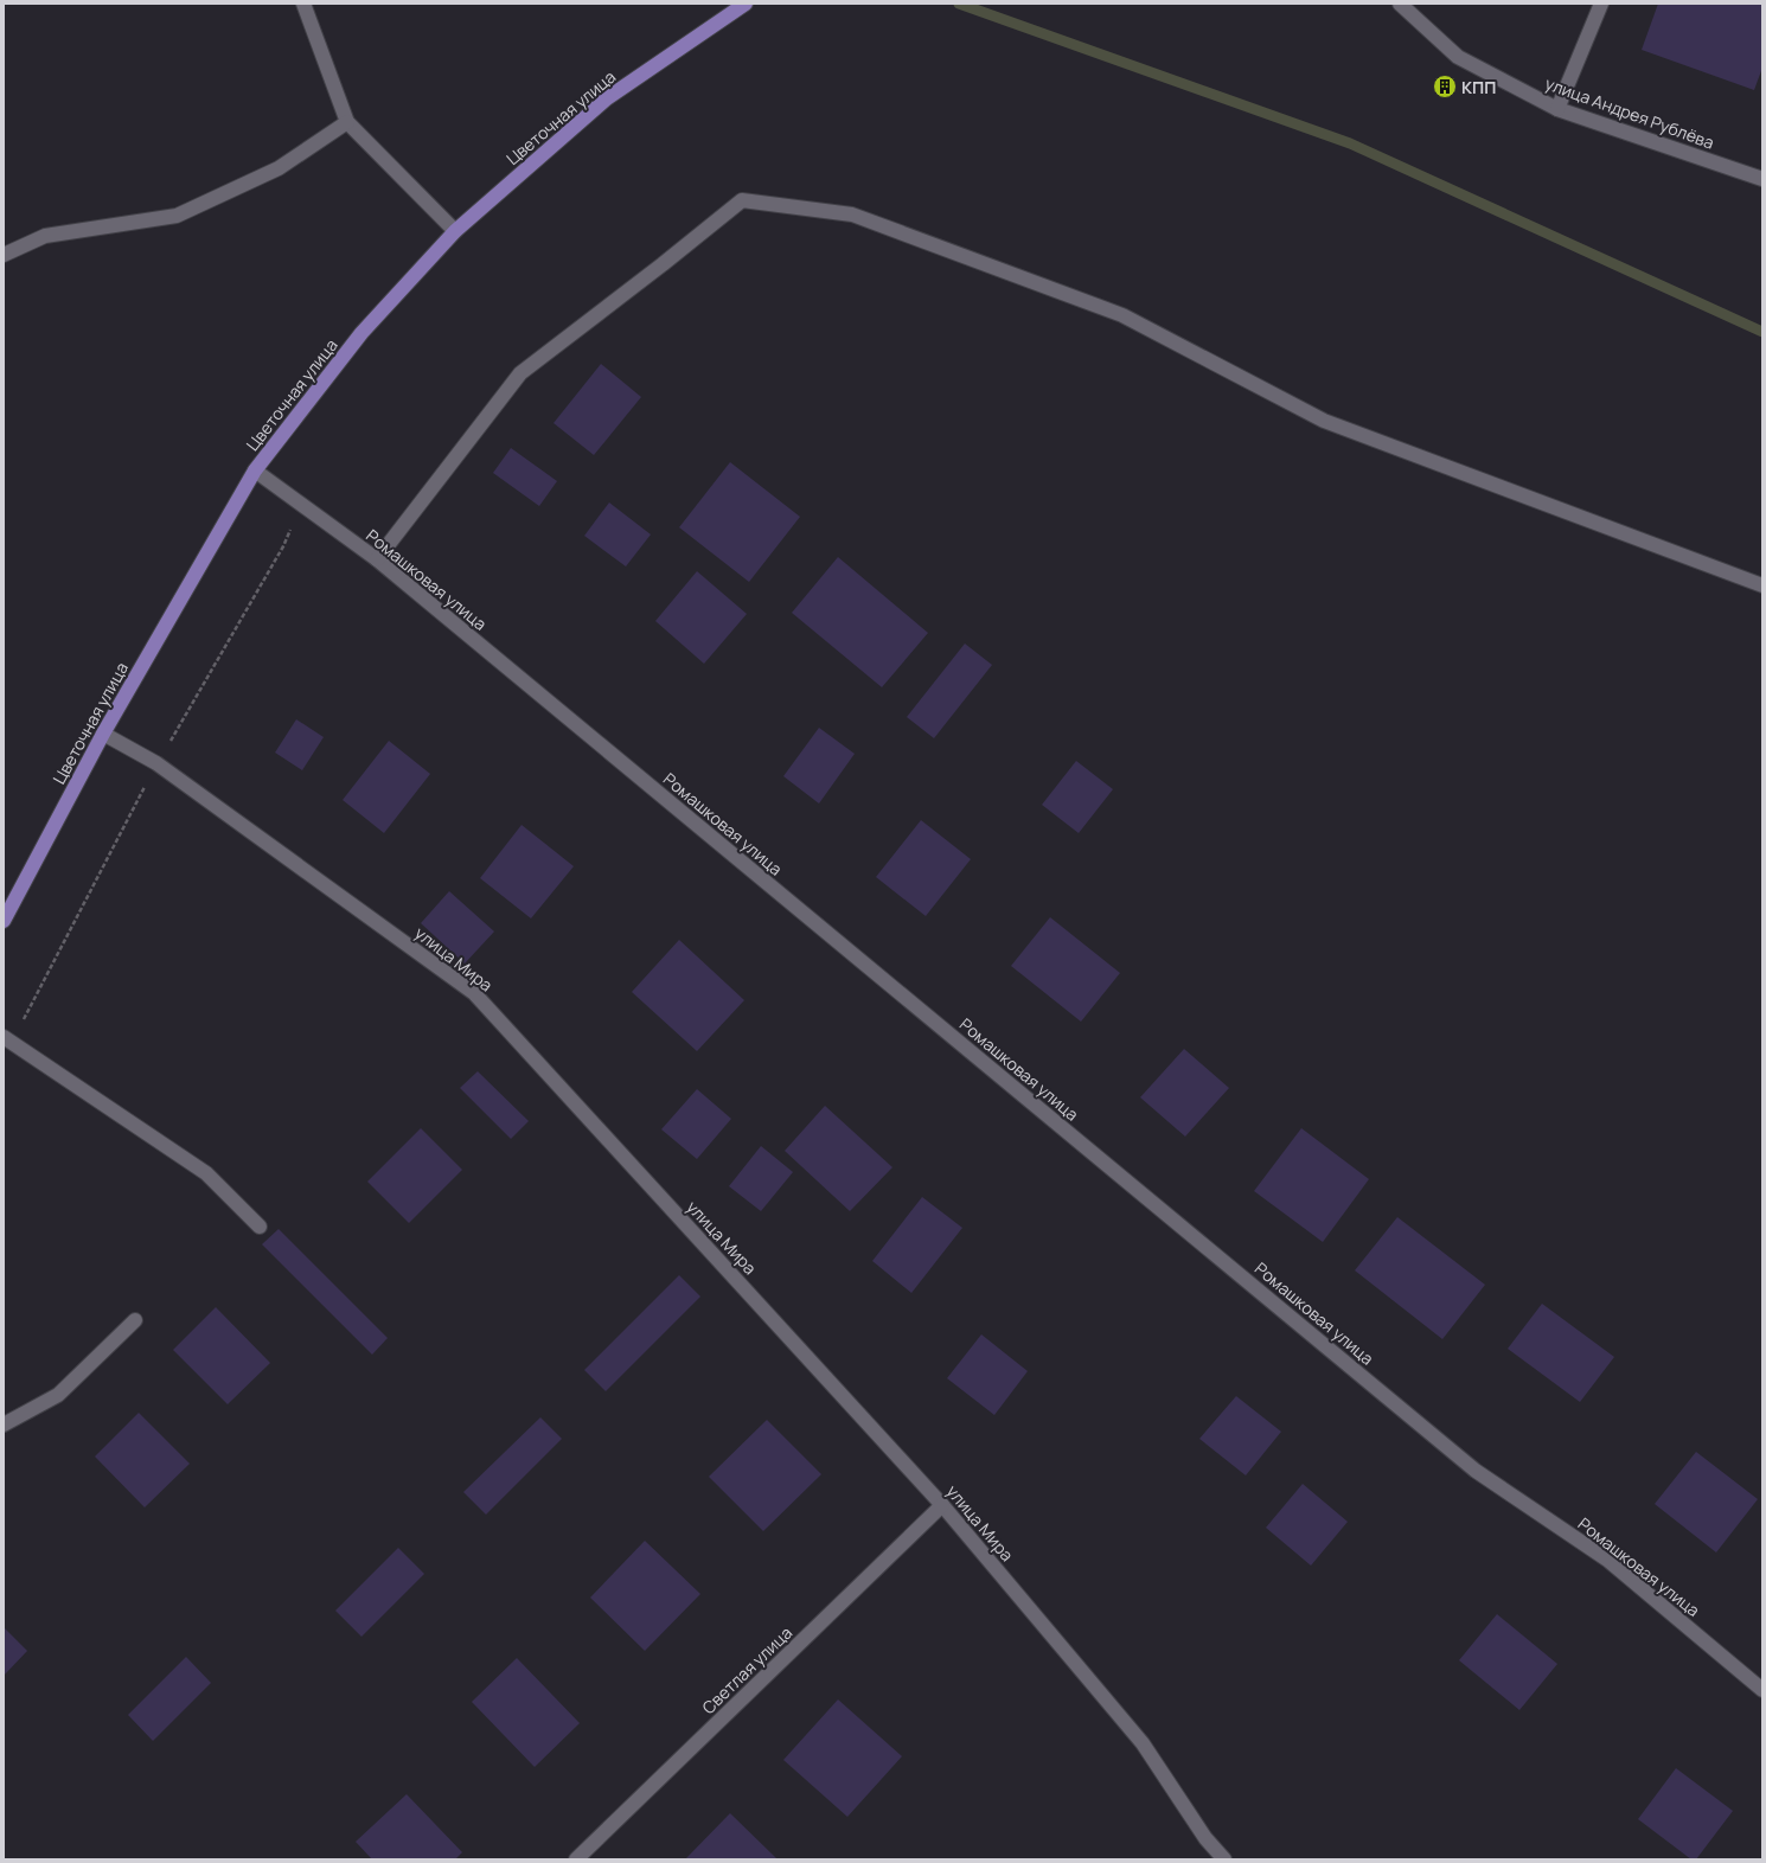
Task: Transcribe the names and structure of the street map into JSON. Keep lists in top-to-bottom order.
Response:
{
  "streets": {
    "main road": ["Цветочная улица"],
    "street": [
      "улица Андрея Рублёва",
      "Ромашковая улица",
      "улица Мира",
      "Светлая улица"
    ]
  },
  "crossings": [
    ["Цветочная улица", "Ромашковая улица"],
    ["Цветочная улица", "улица Мира"],
    ["улица Мира", "Светлая улица"]
  ],
  "places": {
    "building": ["КПП"]
  }
}
